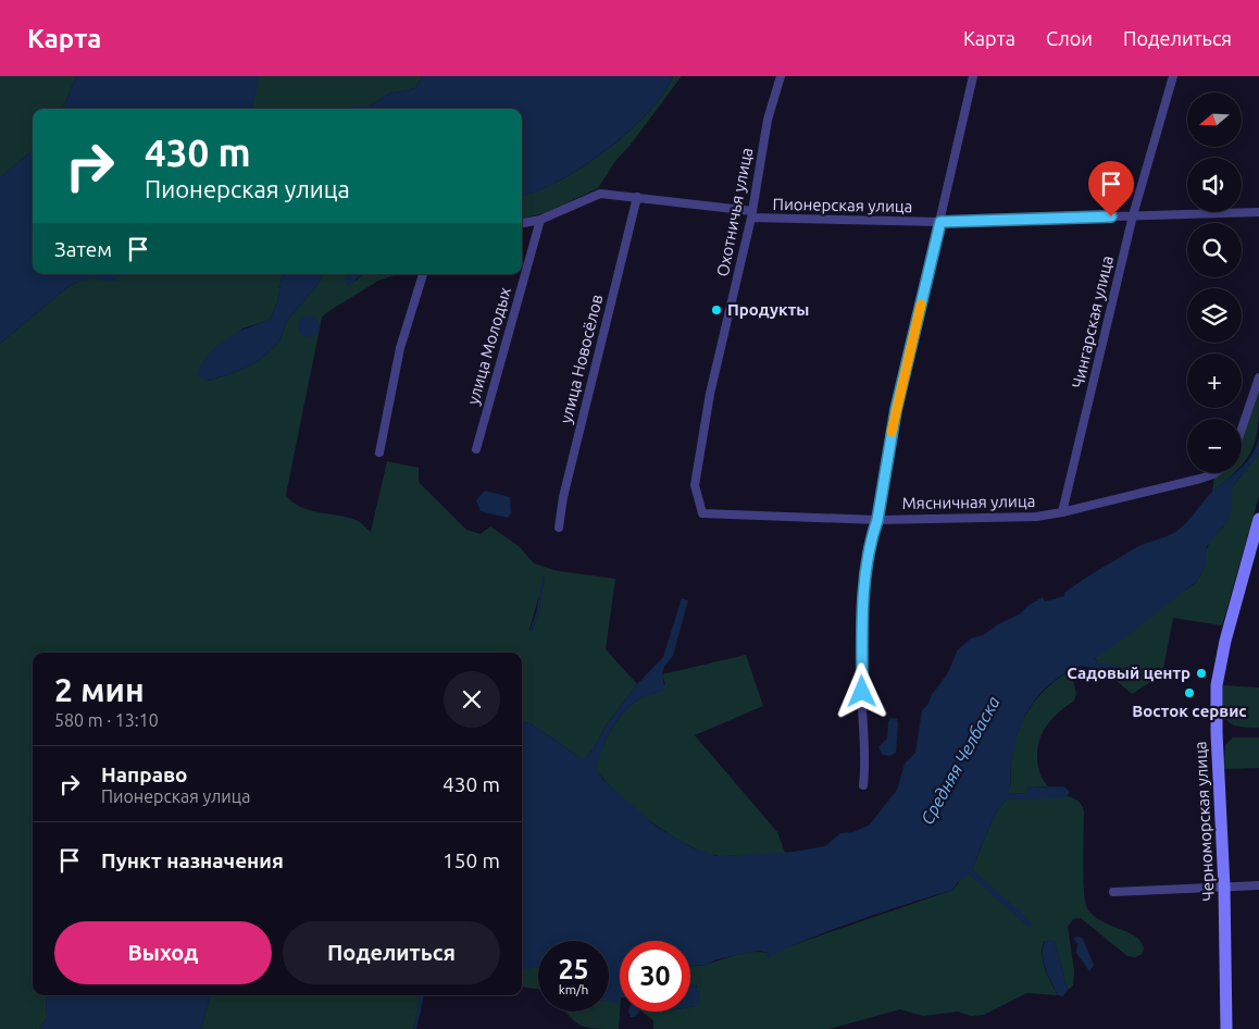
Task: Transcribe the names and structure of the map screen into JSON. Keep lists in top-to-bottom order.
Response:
{
  "streets": {
    "street": [
      "Пионерская улица",
      "Охотничья улица",
      "Чингарская улица",
      "улица Молодых",
      "улица Новосёлов",
      "Мясничная улица",
      "Черноморская улица"
    ]
  },
  "crossings": [
    ["Пионерская улица", "Охотничья улица"],
    ["Пионерская улица", "Чингарская улица"],
    ["Пионерская улица", "улица Молодых"],
    ["Пионерская улица", "улица Новосёлов"],
    ["Охотничья улица", "Мясничная улица"],
    ["Чингарская улица", "Мясничная улица"]
  ],
  "water": ["Средняя Челбаска"],
  "places": ["Продукты", "Садовый центр", "Восток сервис"],
  "north": "left",
  "page": {
    "header": "Карта",
    "nav": ["Карта", "Слои", "Поделиться"],
    "map_buttons": ["+", "−"],
    "turn": ["430 m", "Пионерская улица"],
    "then": "Затем",
    "heading": ["2 мин", "580 m · 13:10"],
    "list": [
      {
        "name": "Направо",
        "note": "Пионерская улица",
        "value": "430 m"
      },
      {
        "name": "Пункт назначения",
        "value": "150 m"
      }
    ],
    "buttons": ["Выход", "Поделиться"],
    "speed": "25 km/h",
    "limit": "30"
  }
}
